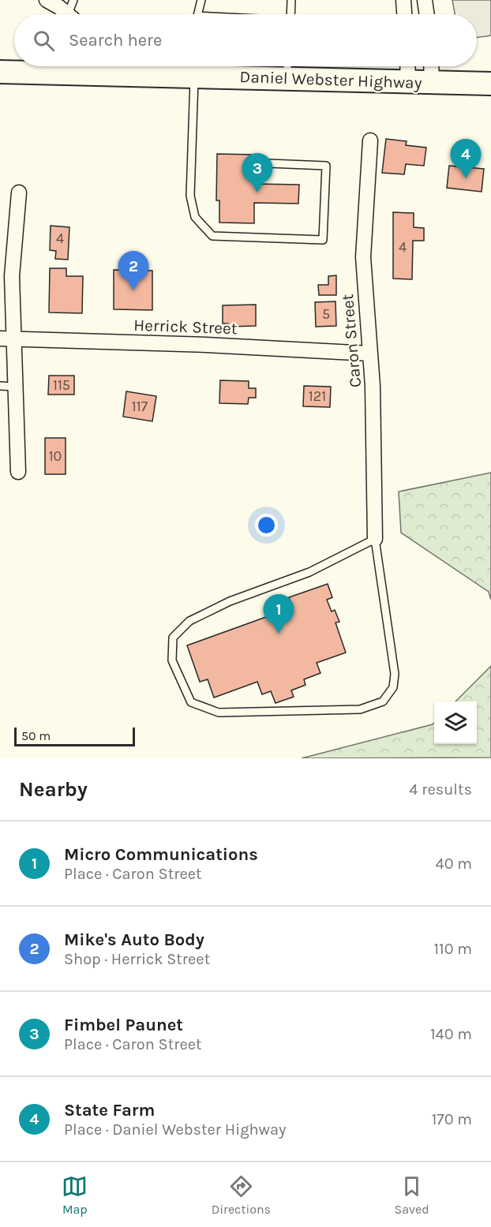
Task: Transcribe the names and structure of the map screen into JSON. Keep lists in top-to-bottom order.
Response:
{
  "streets": {
    "main road": ["Daniel Webster Highway"],
    "street": ["Herrick Street", "Caron Street"]
  },
  "crossings": [
    ["Herrick Street", "Caron Street"]
  ],
  "house_numbers": [
    "4",
    "4",
    "5",
    "115",
    "121",
    "117",
    "10"
  ],
  "scale_bar": "50 m",
  "page": {
    "search": "Search here",
    "pins": [
      "4",
      "3",
      "2",
      "1"
    ],
    "scale": "50 m",
    "heading": ["Nearby", "4 results"],
    "list": [
      {
        "mark": "1",
        "name": "Micro Communications",
        "note": "Place · Caron Street",
        "value": "40 m"
      },
      {
        "mark": "2",
        "name": "Mike's Auto Body",
        "note": "Shop · Herrick Street",
        "value": "110 m"
      },
      {
        "mark": "3",
        "name": "Fimbel Paunet",
        "note": "Place · Caron Street",
        "value": "140 m"
      },
      {
        "mark": "4",
        "name": "State Farm",
        "note": "Place · Daniel Webster Highway",
        "value": "170 m"
      }
    ],
    "nav": ["Map", "Directions", "Saved"]
  }
}
